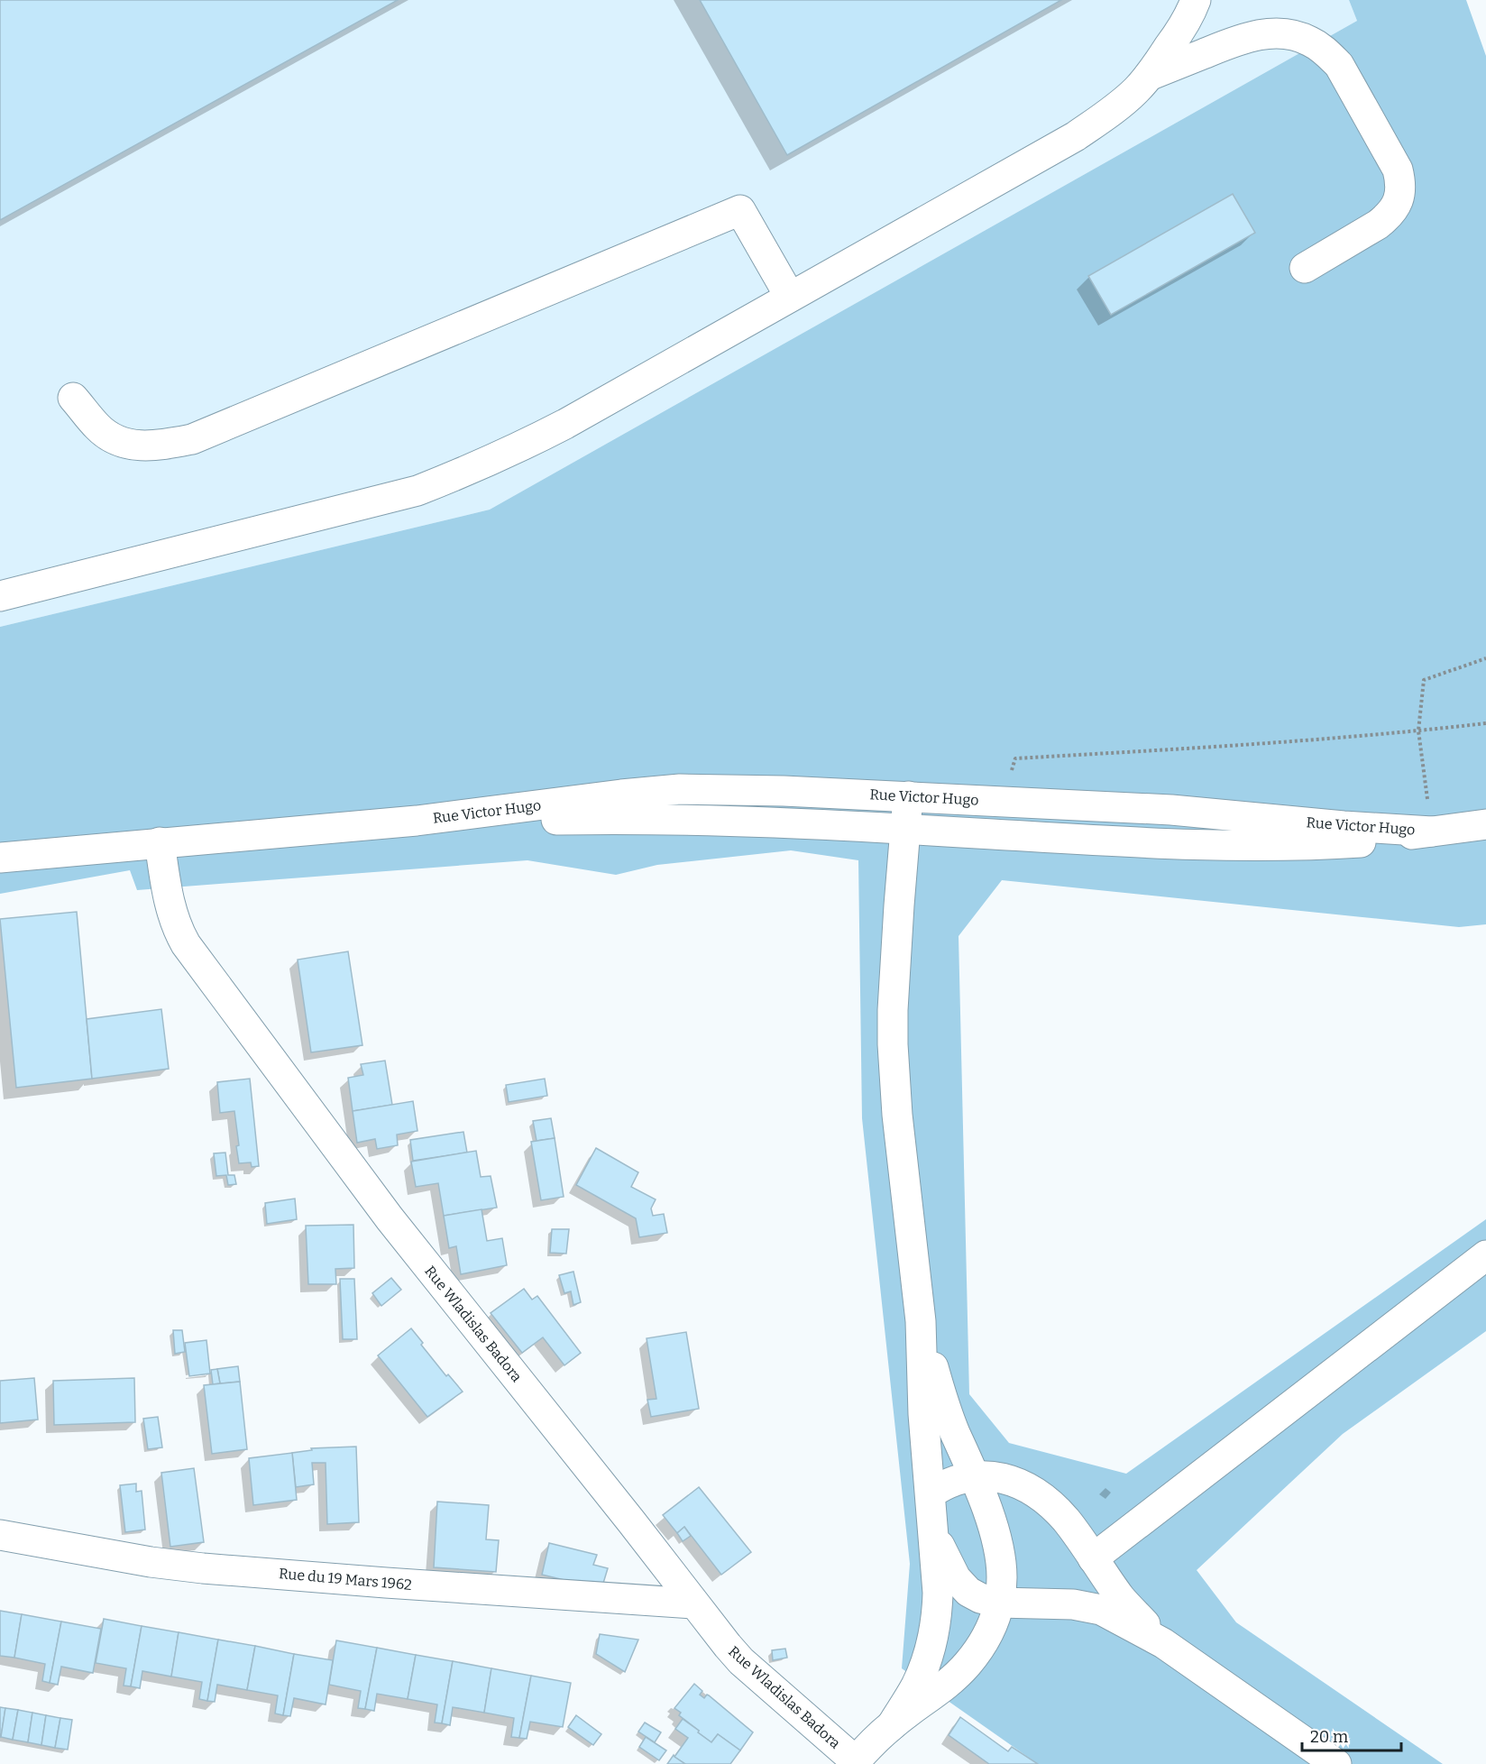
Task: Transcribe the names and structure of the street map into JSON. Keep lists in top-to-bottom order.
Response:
{
  "streets": {
    "street": ["Rue Victor Hugo", "Rue Wladislas Badora", "Rue du 19 Mars 1962"]
  },
  "crossings": [
    ["Rue Victor Hugo", "Rue Wladislas Badora"],
    ["Rue Wladislas Badora", "Rue du 19 Mars 1962"]
  ],
  "scale_bar": "20 m"
}
